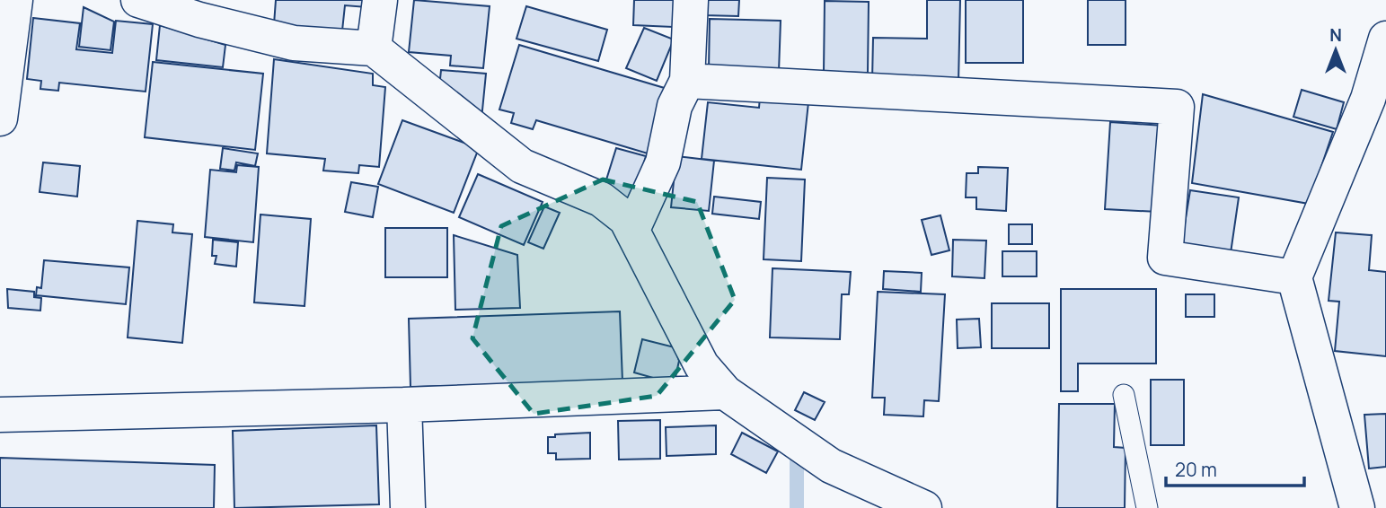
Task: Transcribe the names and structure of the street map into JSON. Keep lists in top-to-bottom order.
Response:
{
  "scale_bar": "20 m",
  "north": "top"
}
